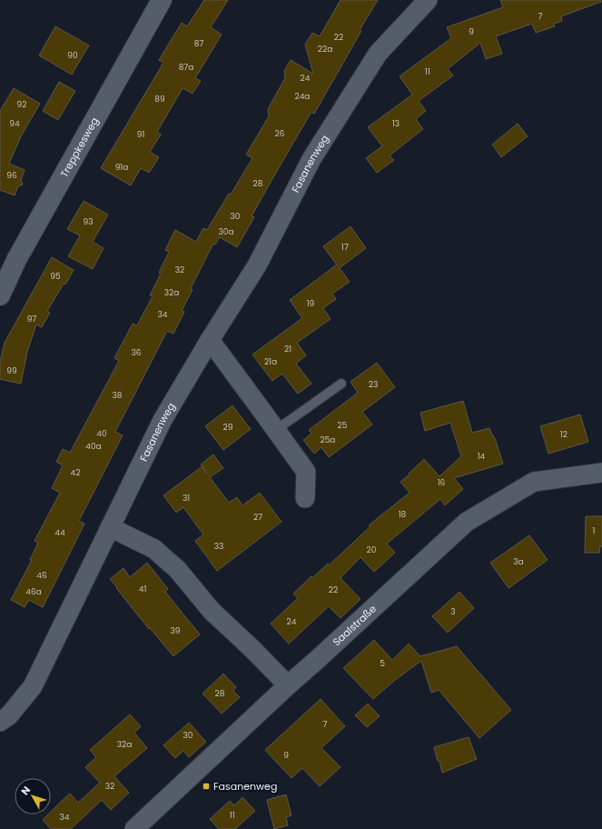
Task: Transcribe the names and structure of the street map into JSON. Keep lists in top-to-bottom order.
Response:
{
  "streets": {
    "street": ["Treppkesweg", "Fasanenweg", "Saalstraße"]
  },
  "places": {
    "transit": ["Fasanenweg"]
  },
  "house_numbers": [
    "7",
    "9",
    "22",
    "87",
    "22a",
    "90",
    "87a",
    "11",
    "24",
    "24a",
    "89",
    "92",
    "94",
    "13",
    "26",
    "91",
    "91a",
    "96",
    "28",
    "30",
    "93",
    "30a",
    "17",
    "32",
    "95",
    "32a",
    "19",
    "34",
    "97",
    "21",
    "36",
    "21a",
    "99",
    "23",
    "38",
    "25",
    "29",
    "40",
    "12",
    "25a",
    "40a",
    "14",
    "42",
    "16",
    "31",
    "18",
    "27",
    "1",
    "44",
    "33",
    "20",
    "3a",
    "46",
    "41",
    "22",
    "46a",
    "3",
    "24",
    "39",
    "5",
    "28",
    "7",
    "30",
    "32a",
    "9",
    "32",
    "11",
    "34"
  ],
  "north": "top left"
}
